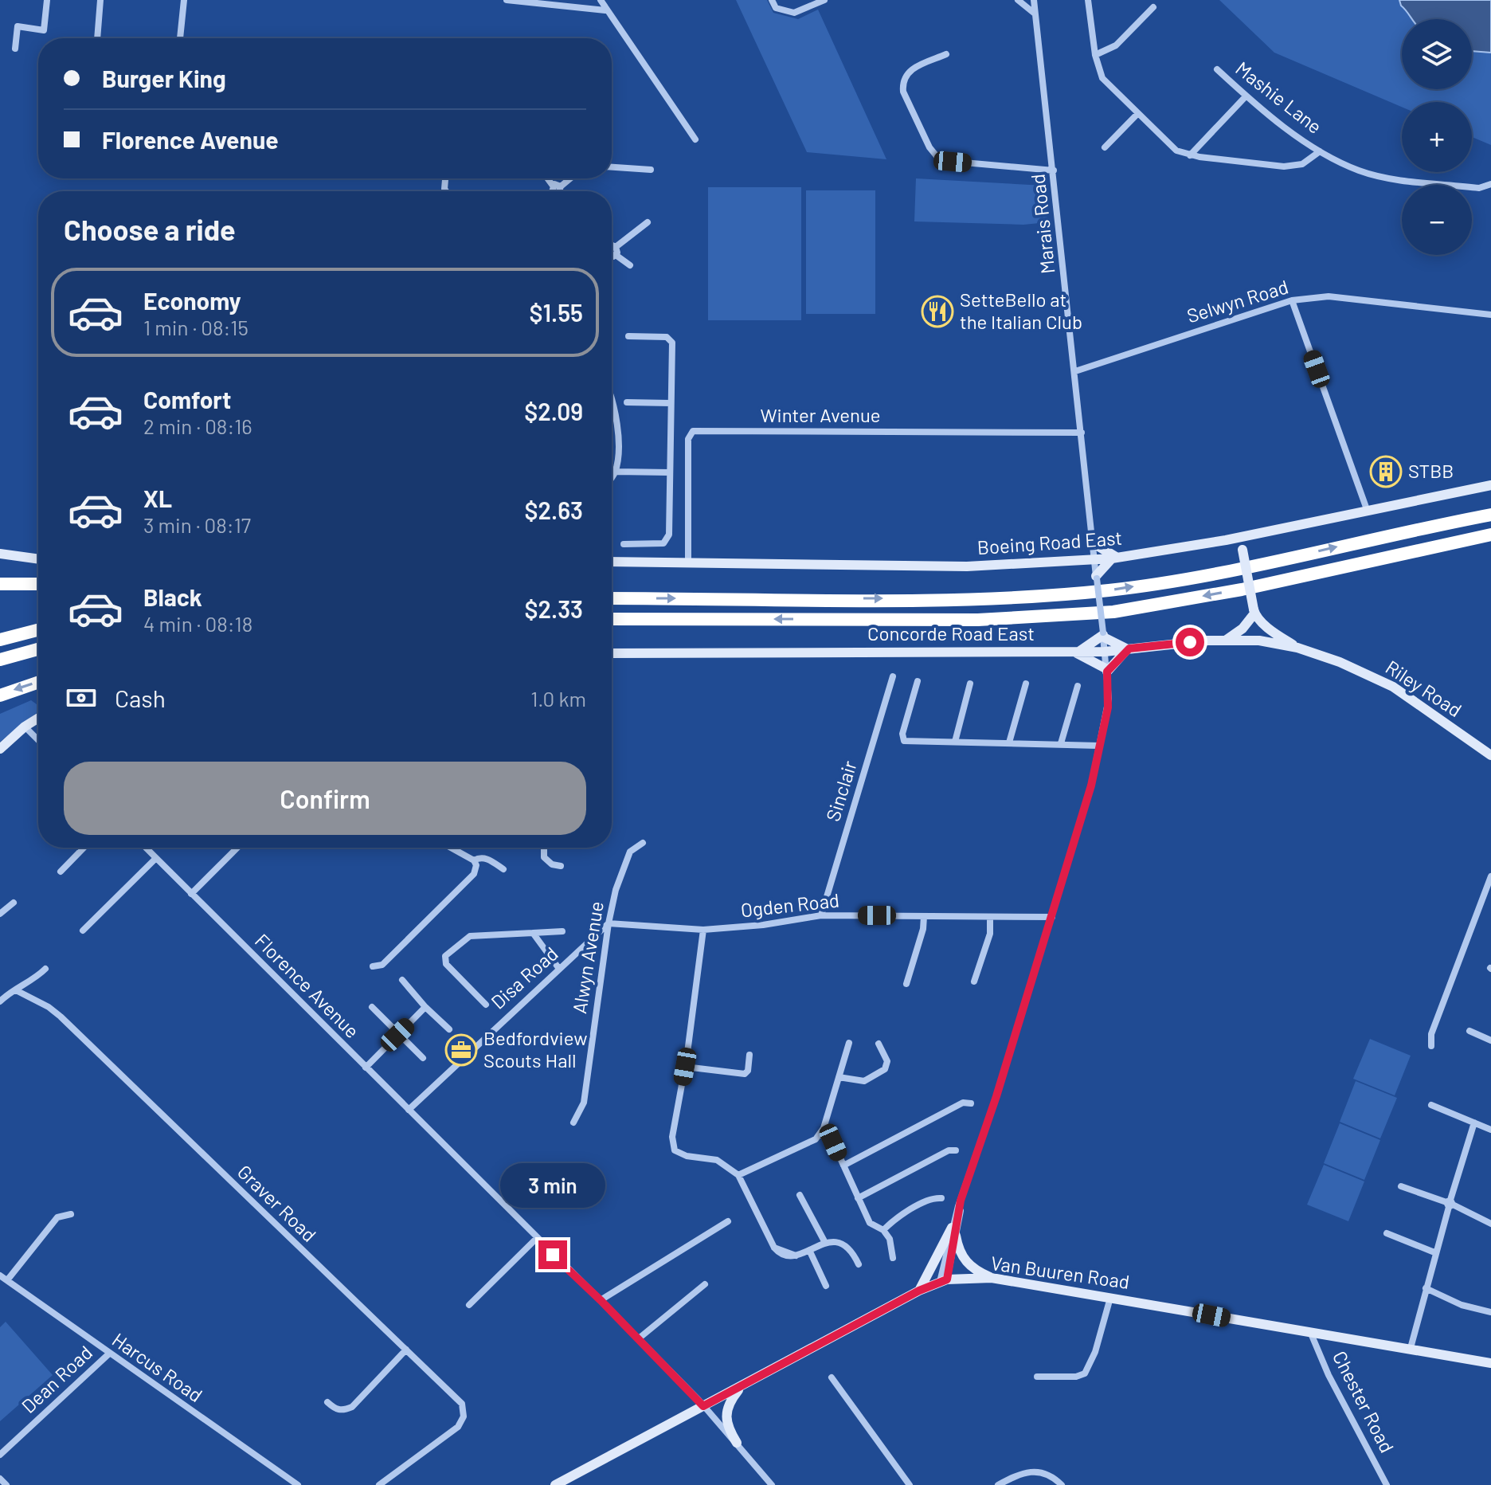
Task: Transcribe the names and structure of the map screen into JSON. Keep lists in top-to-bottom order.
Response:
{
  "streets": {
    "main road": [
      "Boeing Road East",
      "Concorde Road East",
      "Riley Road",
      "Van Buuren Road"
    ],
    "street": [
      "Mashie Lane",
      "Marais Road",
      "Selwyn Road",
      "Winter Avenue",
      "Sinclair",
      "Ogden Road",
      "Alwyn Avenue",
      "Disa Road",
      "Florence Avenue",
      "Graver Road",
      "Harcus Road",
      "Dean Road",
      "Chester Road"
    ]
  },
  "crossings": [
    ["Marais Road", "Selwyn Road"],
    ["Marais Road", "Winter Avenue"],
    ["Marais Road", "Boeing Road East"],
    ["Marais Road", "Concorde Road East"],
    ["Marais Road", "Ogden Road"],
    ["Marais Road", "Van Buuren Road"],
    ["Winter Avenue", "Boeing Road East"],
    ["Concorde Road East", "Riley Road"],
    ["Sinclair", "Ogden Road"],
    ["Ogden Road", "Alwyn Avenue"],
    ["Ogden Road", "Disa Road"],
    ["Alwyn Avenue", "Disa Road"],
    ["Disa Road", "Florence Avenue"],
    ["Florence Avenue", "Van Buuren Road"],
    ["Van Buuren Road", "Chester Road"],
    ["Harcus Road", "Dean Road"]
  ],
  "places": {
    "restaurant": ["SetteBello at the Italian Club"],
    "building": ["STBB"],
    "office": ["Bedfordview Scouts Hall"]
  },
  "page": {
    "map_buttons": ["+", "−"],
    "banner": ["Burger King", "Florence Avenue"],
    "heading": "Choose a ride",
    "list": [
      {
        "name": "Economy",
        "note": "1 min · 08:15",
        "value": "$1.55"
      },
      {
        "name": "Comfort",
        "note": "2 min · 08:16",
        "value": "$2.09"
      },
      {
        "name": "XL",
        "note": "3 min · 08:17",
        "value": "$2.63"
      },
      {
        "name": "Black",
        "note": "4 min · 08:18",
        "value": "$2.33"
      }
    ],
    "pay": ["Cash", "1.0 km"],
    "buttons": "Confirm",
    "bubble": "3 min"
  }
}
